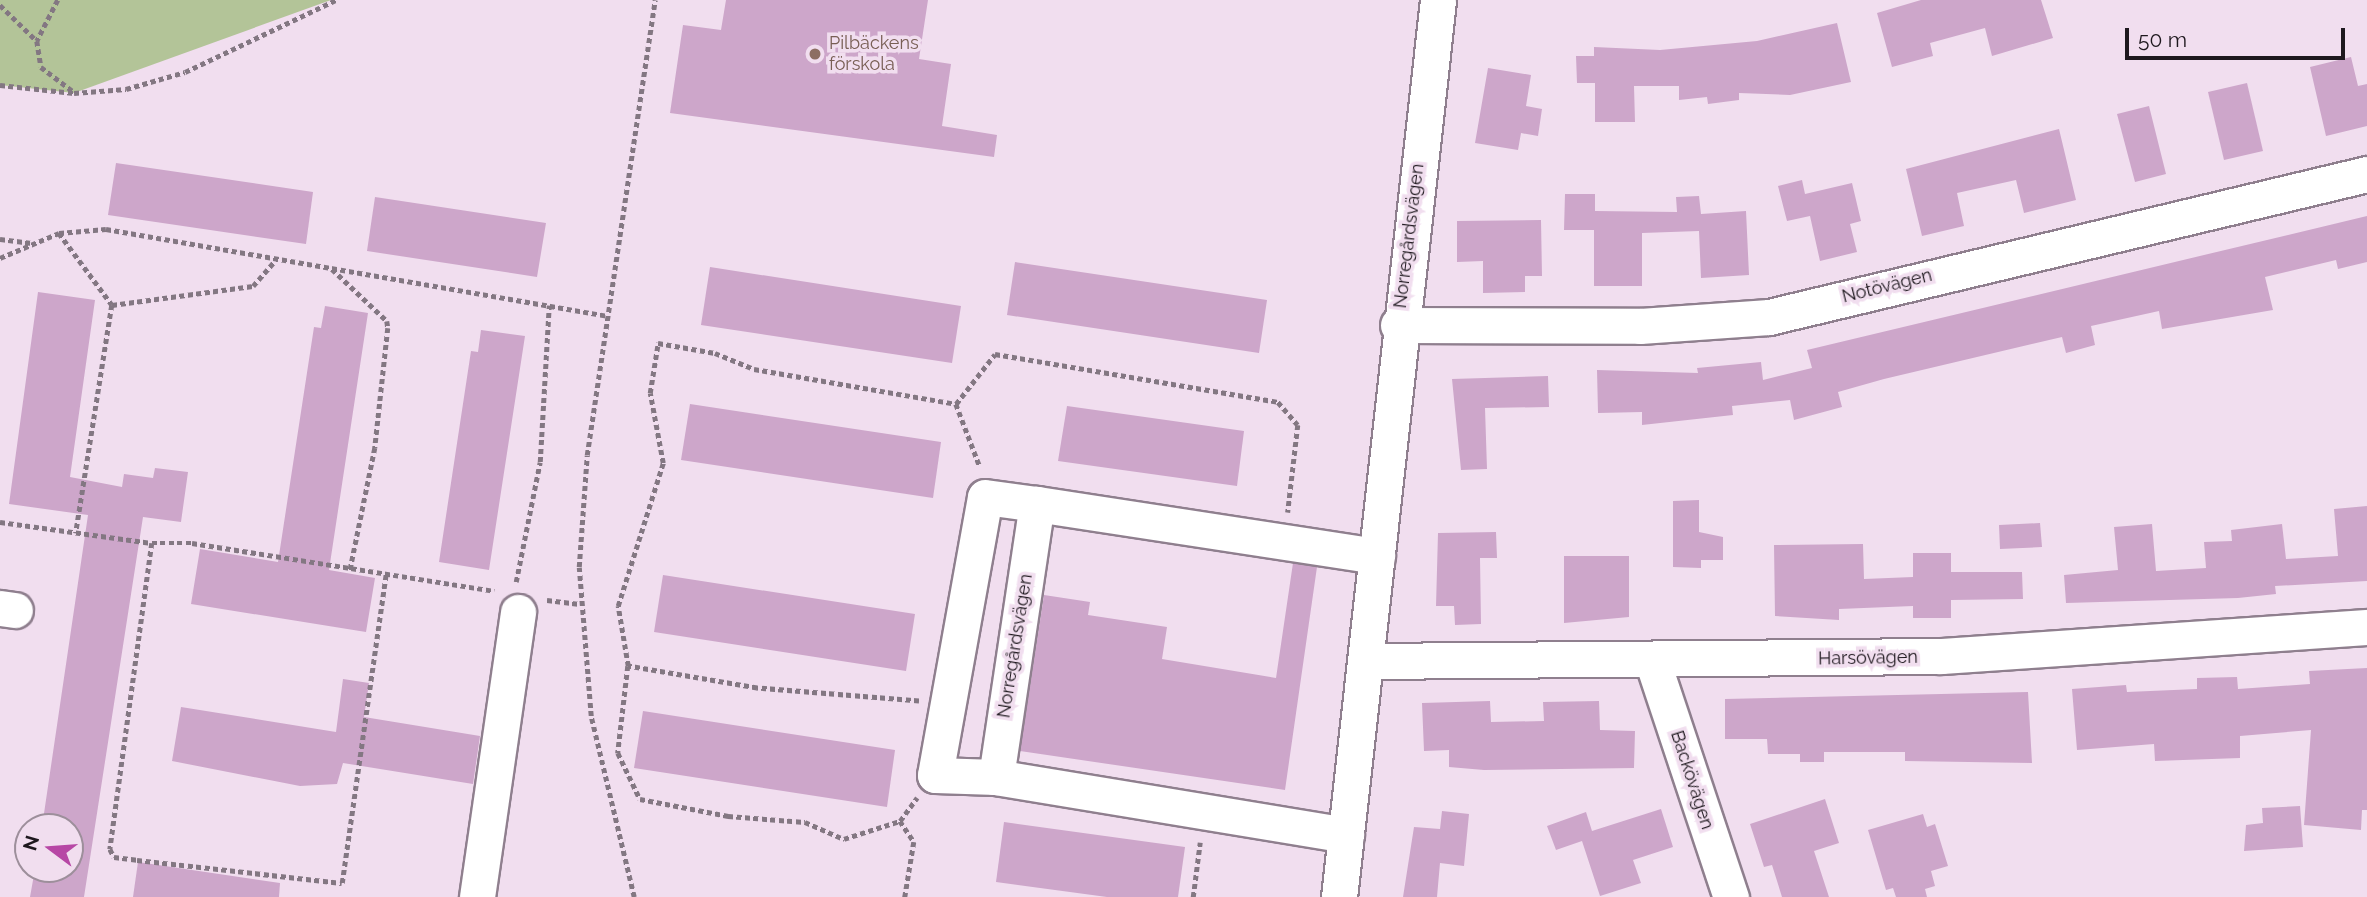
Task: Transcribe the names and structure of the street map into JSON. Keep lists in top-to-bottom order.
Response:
{
  "streets": {
    "street": [
      "Norregårdsvägen",
      "Notövägen",
      "Harsövägen",
      "Backövägen"
    ]
  },
  "crossings": [
    ["Norregårdsvägen", "Notövägen"],
    ["Norregårdsvägen", "Harsövägen"],
    ["Harsövägen", "Backövägen"]
  ],
  "places": ["Pilbäckens förskola"],
  "scale_bar": "50 m",
  "north": "left"
}
